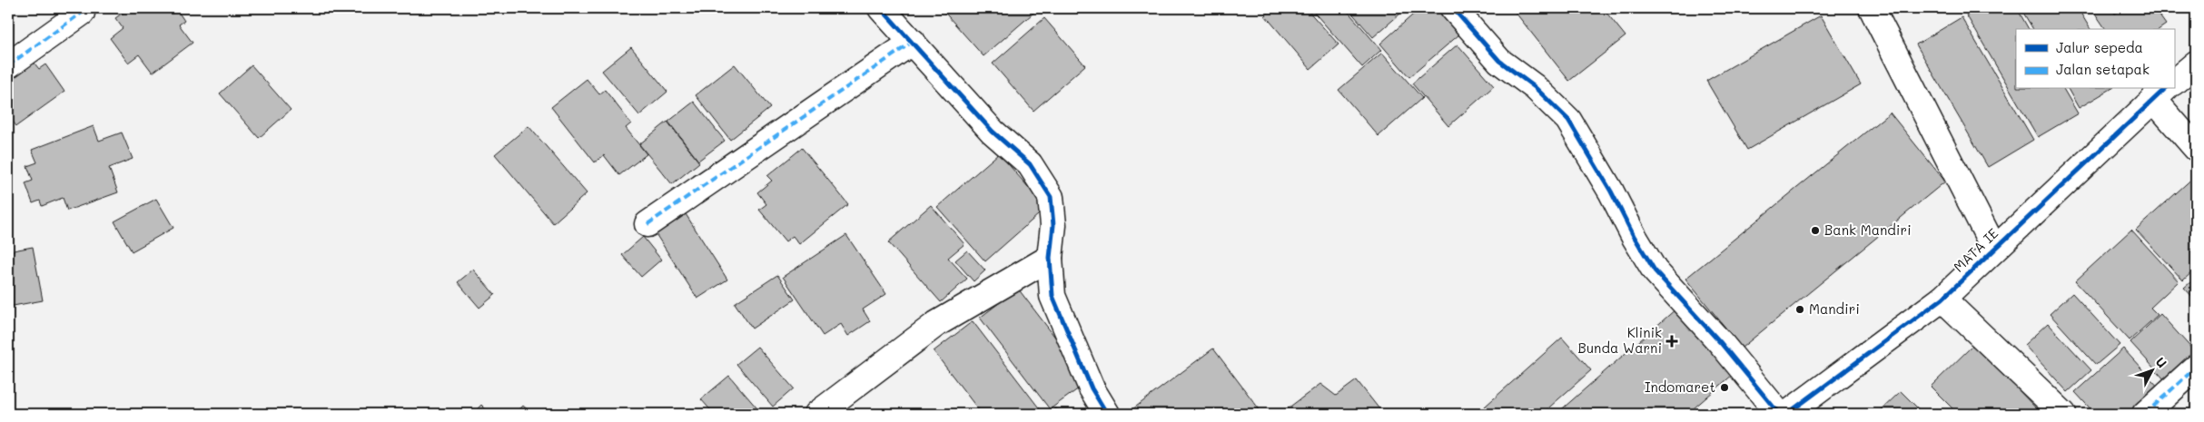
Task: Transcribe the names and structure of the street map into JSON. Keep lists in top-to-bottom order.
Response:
{
  "streets": {
    "street": ["MATA IE"]
  },
  "places": {
    "other": ["Bank Mandiri", "Mandiri", "Indomaret"],
    "health": ["Klinik Bunda Warni"]
  },
  "legend": ["Jalur sepeda", "Jalan setapak"],
  "north": "top right"
}
